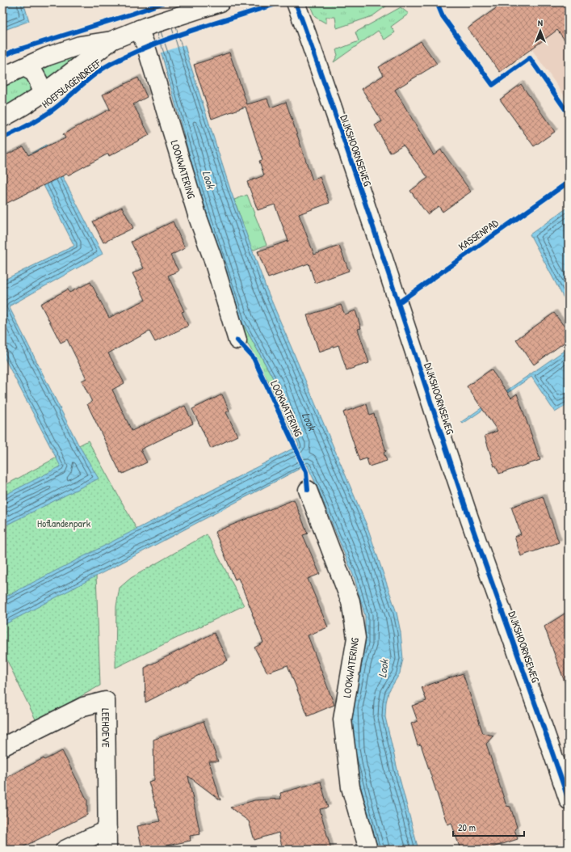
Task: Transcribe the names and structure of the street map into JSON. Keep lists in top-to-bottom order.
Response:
{
  "streets": {
    "street": [
      "HOEFSLAGENDREEF",
      "DIJKSHOORNSEWEG",
      "LOOKWATERING",
      "LEEHOEVE"
    ],
    "cycle path": ["KASSENPAD"]
  },
  "crossings": [
    ["HOEFSLAGENDREEF", "LOOKWATERING"]
  ],
  "water": ["Look"],
  "parks": ["Hoflandenpark"],
  "scale_bar": "20 m",
  "north": "top"
}
